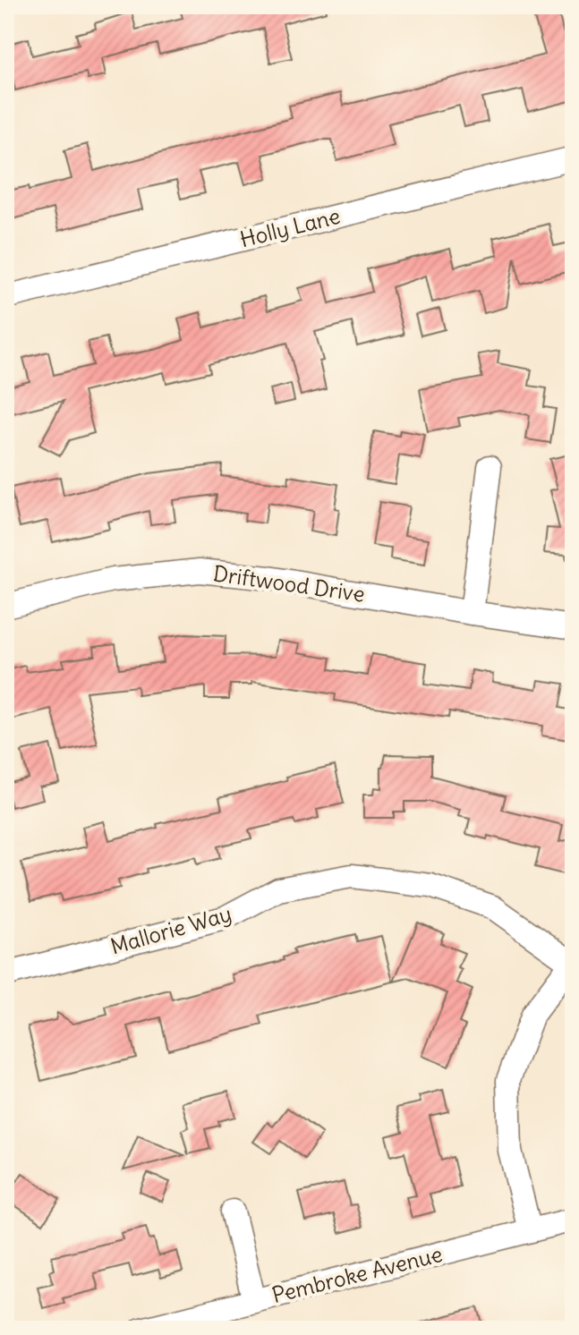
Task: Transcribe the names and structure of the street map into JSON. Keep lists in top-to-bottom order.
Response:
{
  "streets": {
    "street": [
      "Holly Lane",
      "Driftwood Drive",
      "Mallorie Way",
      "Pembroke Avenue"
    ]
  }
}
